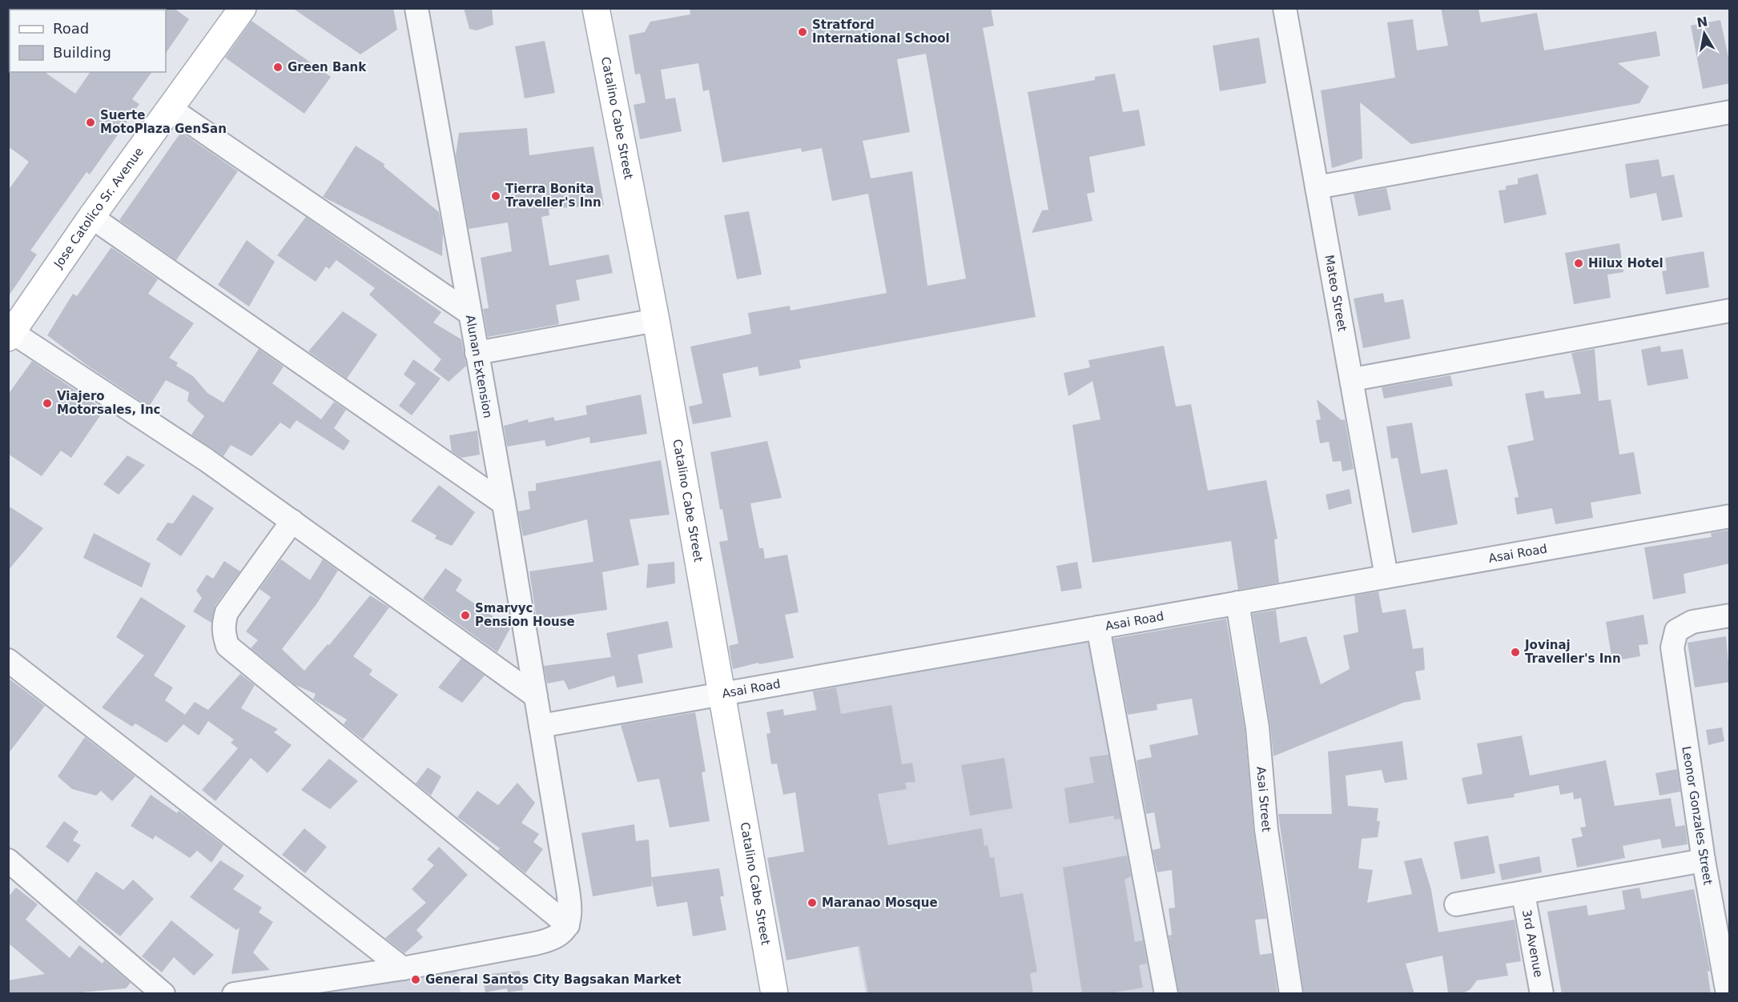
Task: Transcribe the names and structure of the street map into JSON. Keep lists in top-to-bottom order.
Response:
{
  "streets": {
    "street": [
      "Catalino Cabe Street",
      "Jose Catolico Sr. Avenue",
      "Mateo Street",
      "Alunan Extension",
      "Asai Road",
      "Asai Street",
      "Leonor Gonzales Street",
      "3rd Avenue"
    ]
  },
  "crossings": [
    ["Catalino Cabe Street", "Asai Road"],
    ["Mateo Street", "Asai Road"],
    ["Alunan Extension", "Asai Road"],
    ["Asai Road", "Asai Street"]
  ],
  "places": [
    "Stratford International School",
    "Green Bank",
    "Suerte MotoPlaza GenSan",
    "Tierra Bonita Traveller's Inn",
    "Hilux Hotel",
    "Viajero Motorsales, Inc",
    "Smarvyc Pension House",
    "Jovinaj Traveller's Inn",
    "Maranao Mosque",
    "General Santos City Bagsakan Market"
  ],
  "legend": ["Road", "Building"],
  "north": "top"
}
